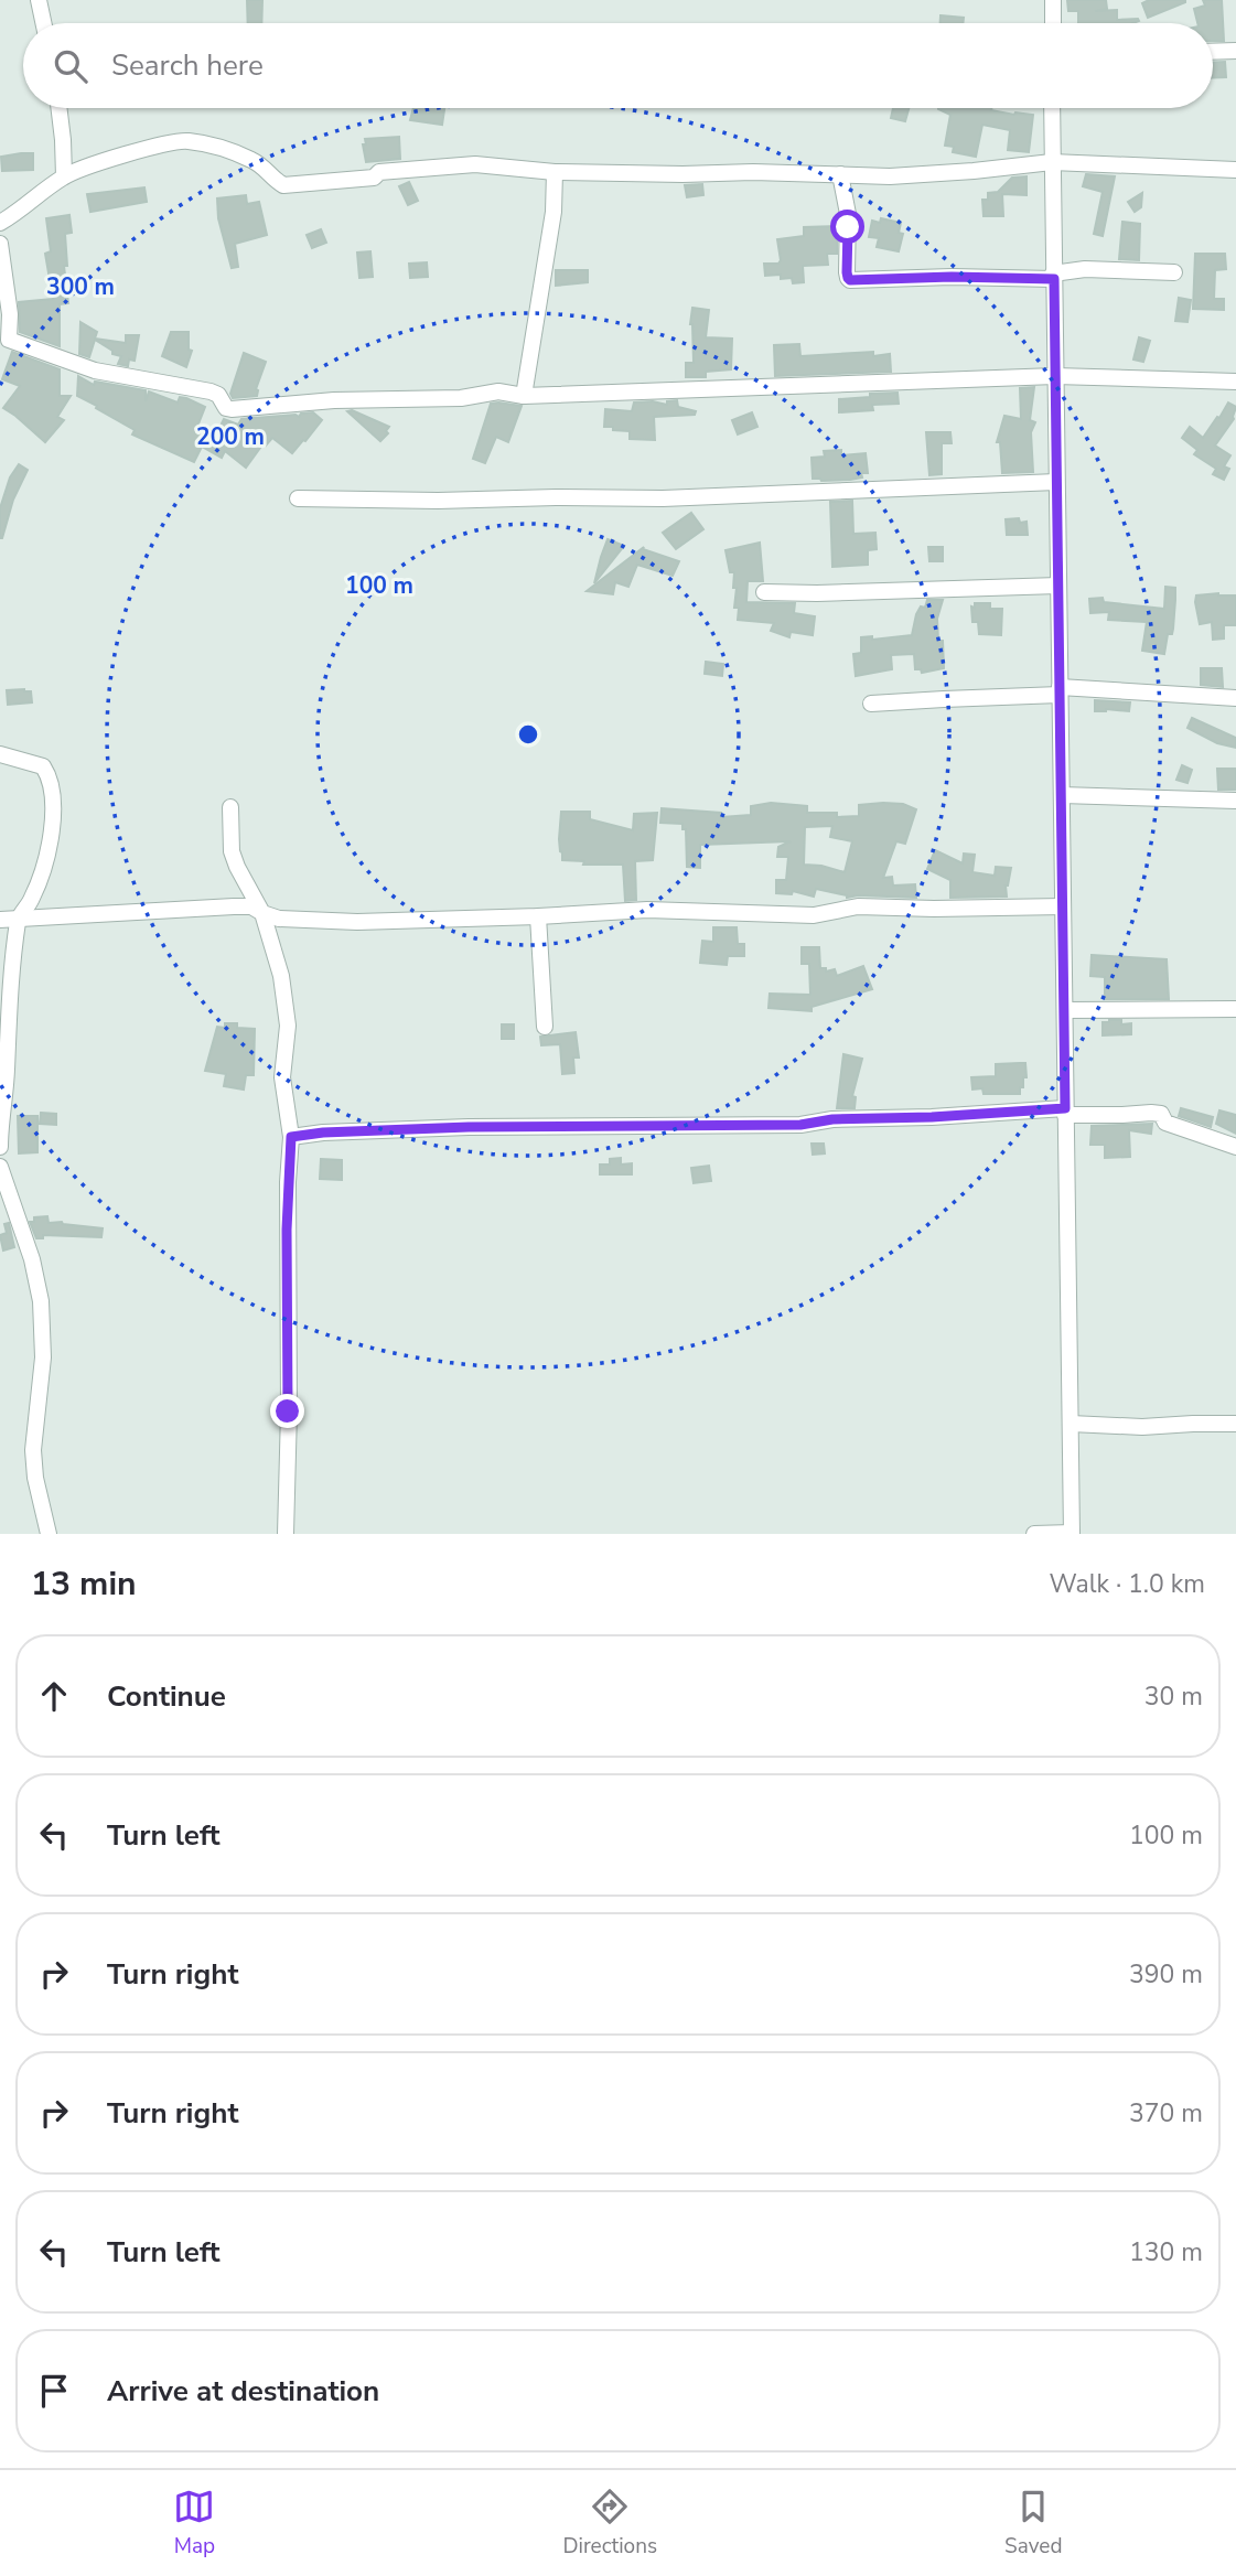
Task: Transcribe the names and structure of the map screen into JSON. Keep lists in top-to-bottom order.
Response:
{
  "page": {
    "search": "Search here",
    "heading": ["13 min", "Walk · 1.0 km"],
    "list": [
      ["Continue", "30 m"],
      ["Turn left", "100 m"],
      ["Turn right", "390 m"],
      ["Turn right", "370 m"],
      ["Turn left", "130 m"],
      "Arrive at destination"
    ],
    "nav": ["Map", "Directions", "Saved"]
  },
  "rings": ["300 m", "200 m", "100 m"]
}
